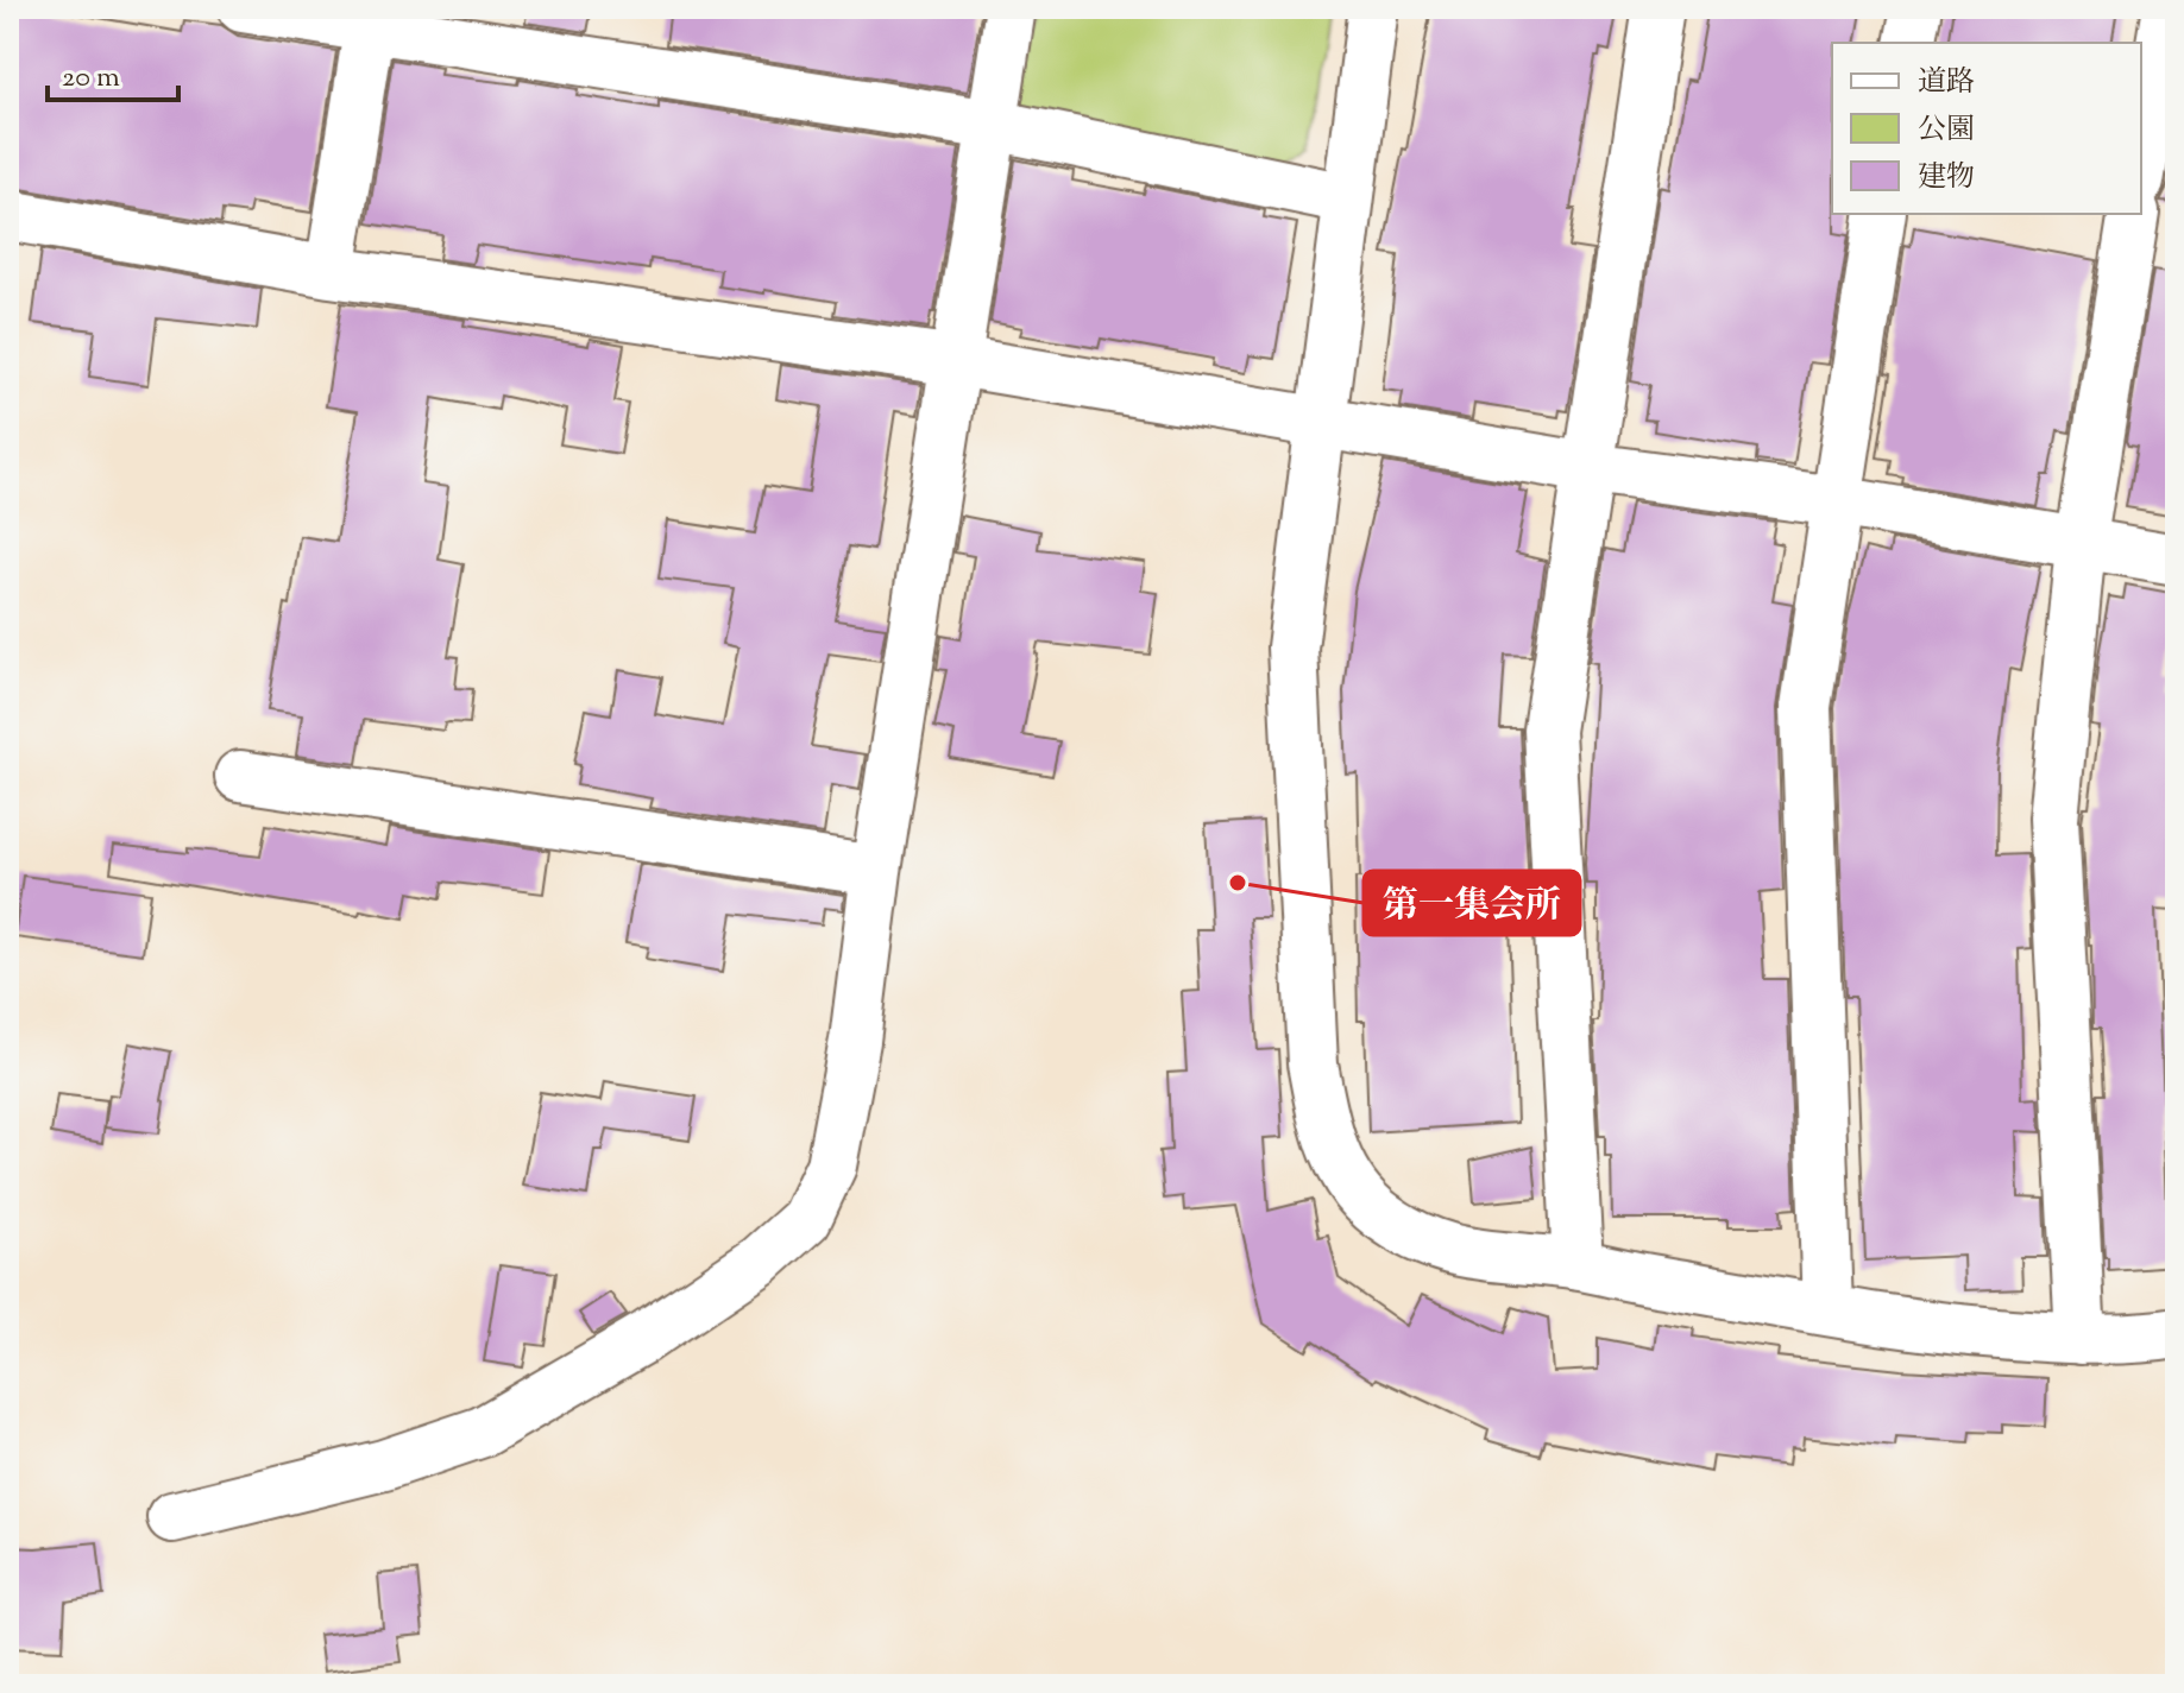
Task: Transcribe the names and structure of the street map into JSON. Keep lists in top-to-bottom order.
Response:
{
  "places": ["第一集会所"],
  "legend": ["道路", "公園", "建物"],
  "scale_bar": "20 m"
}
